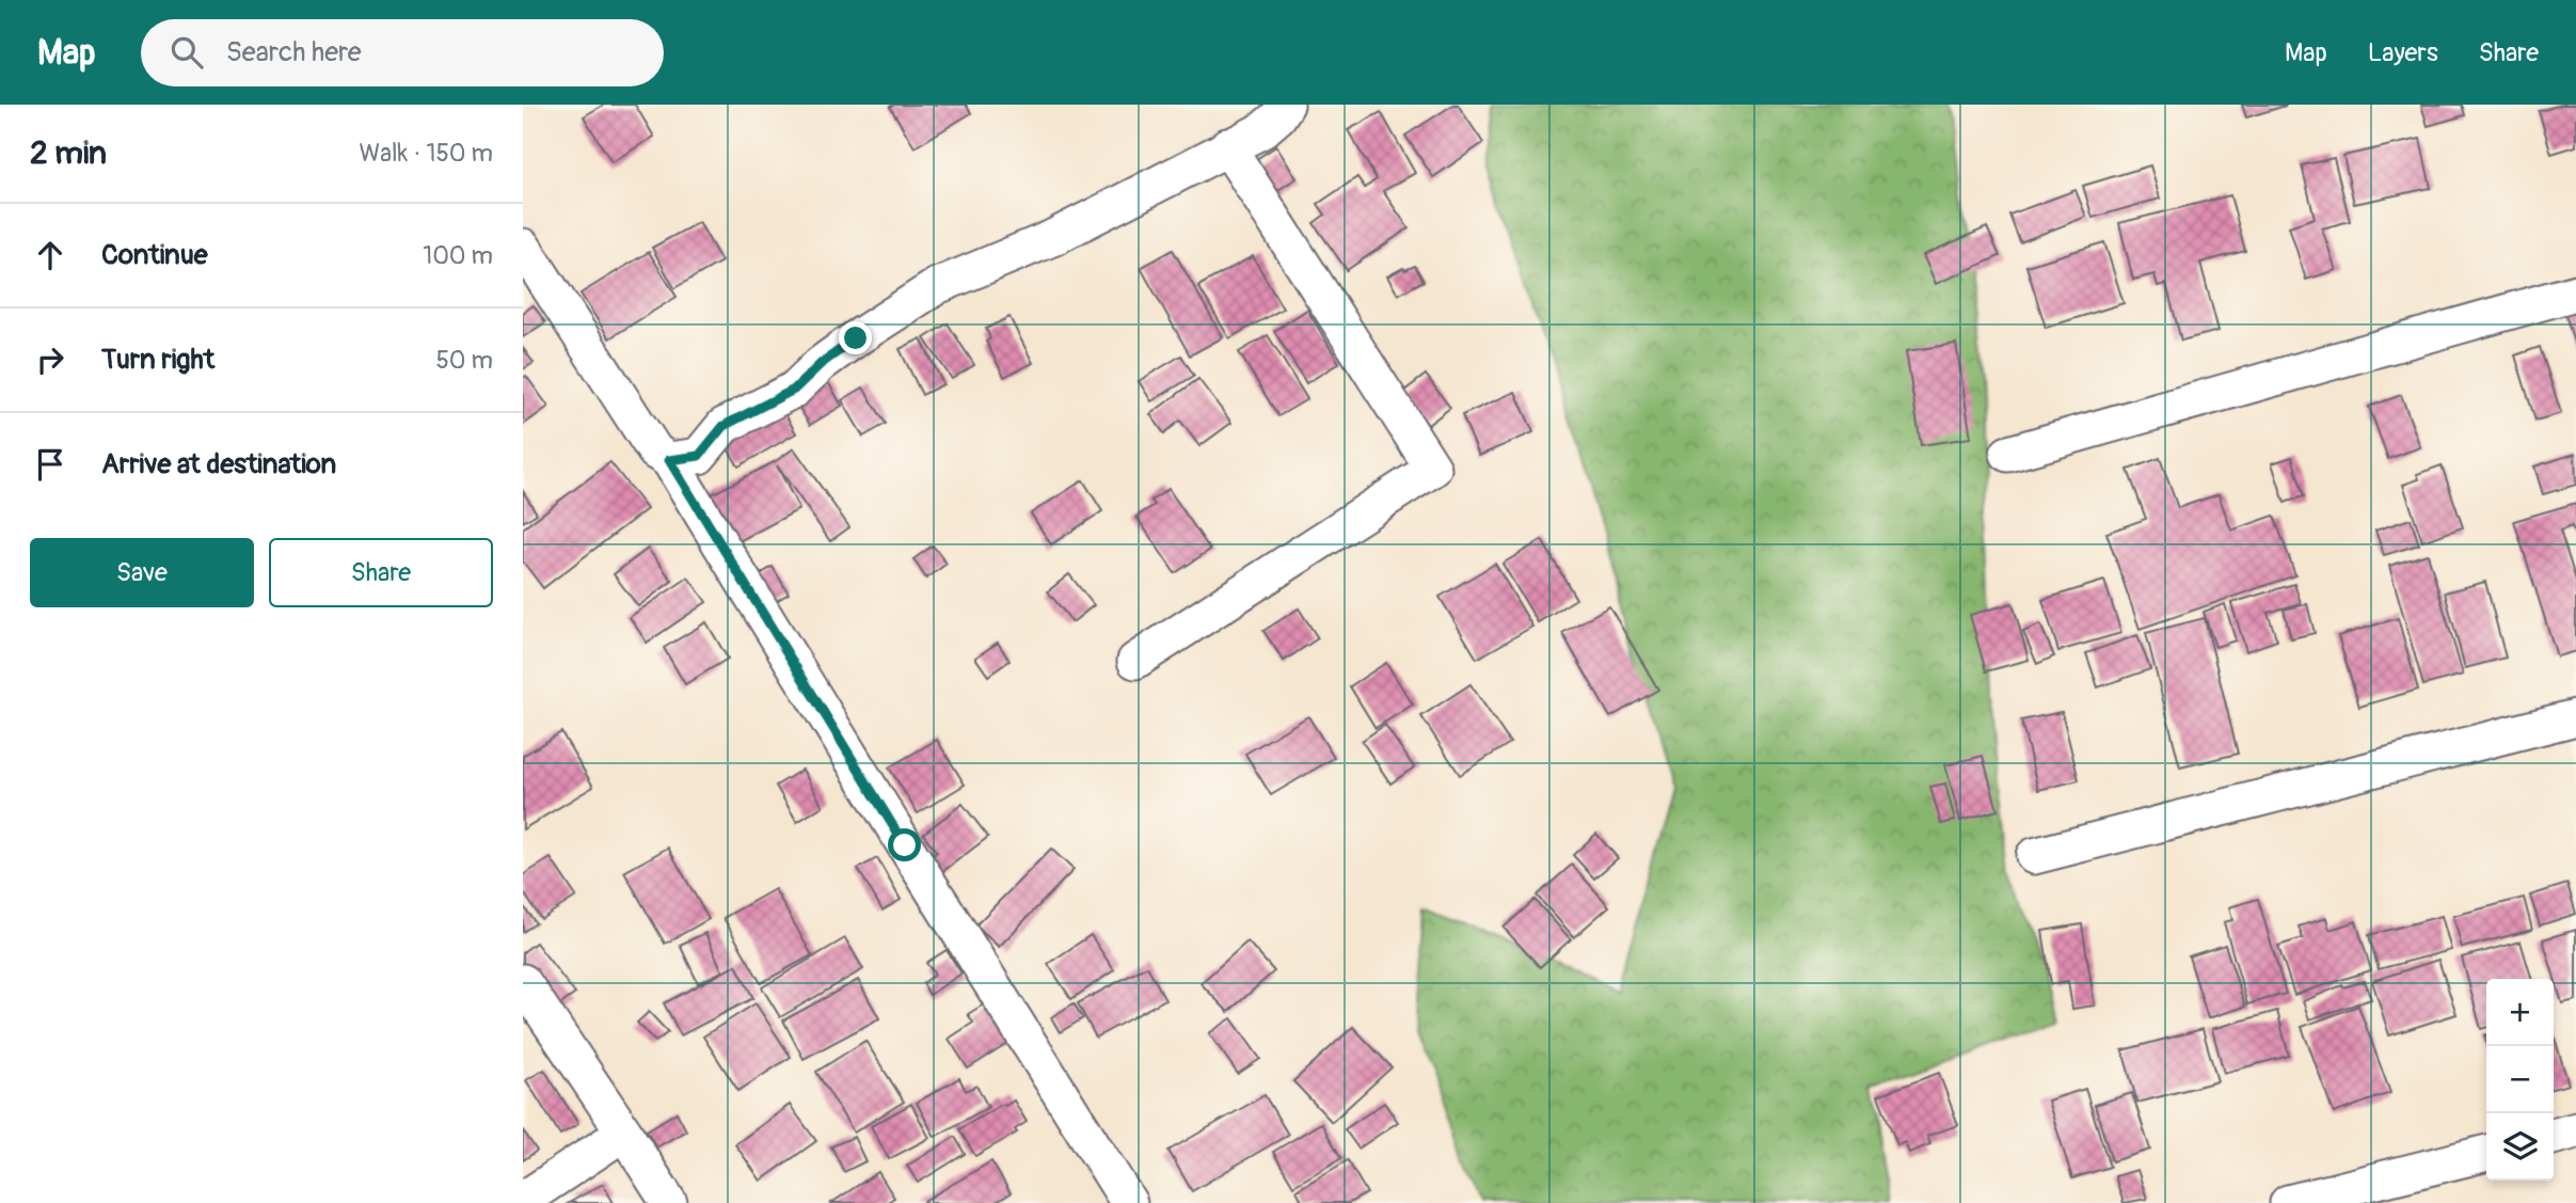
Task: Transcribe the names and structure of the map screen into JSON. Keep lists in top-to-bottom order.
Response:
{
  "page": {
    "header": "Map",
    "search": "Search here",
    "nav": ["Map", "Layers", "Share"],
    "heading": ["2 min", "Walk · 150 m"],
    "list": [
      ["Continue", "100 m"],
      ["Turn right", "50 m"],
      "Arrive at destination"
    ],
    "buttons": ["Save", "Share"],
    "map_buttons": ["+", "−"]
  }
}
